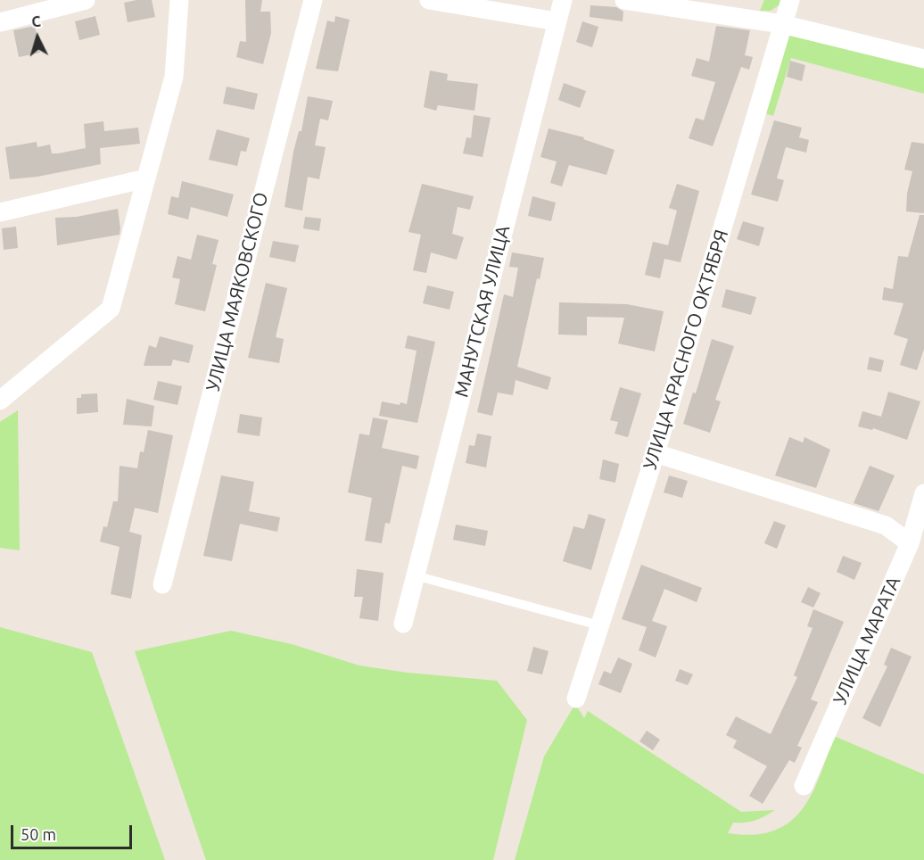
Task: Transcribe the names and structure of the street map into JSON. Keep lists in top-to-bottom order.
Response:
{
  "streets": {
    "street": [
      "УЛИЦА МАЯКОВСКОГО",
      "МАНУТСКАЯ УЛИЦА",
      "УЛИЦА КРАСНОГО ОКТЯБРЯ",
      "УЛИЦА МАРАТА"
    ]
  },
  "scale_bar": "50 m",
  "north": "top"
}
